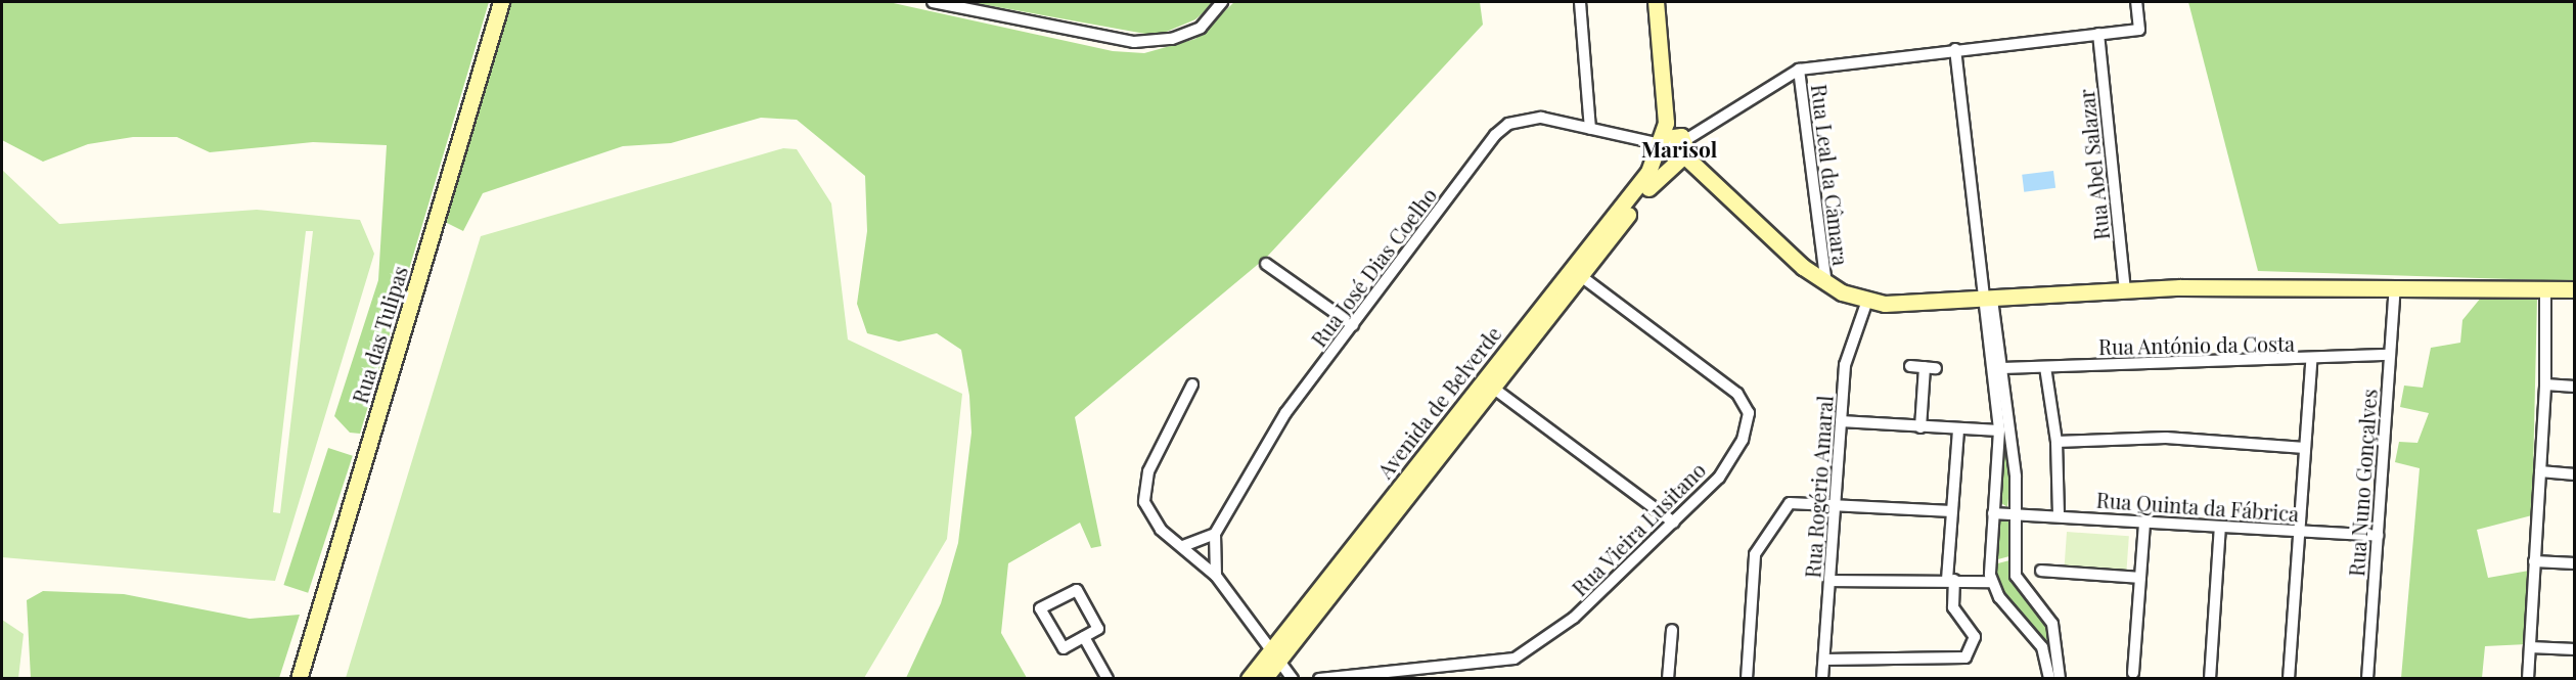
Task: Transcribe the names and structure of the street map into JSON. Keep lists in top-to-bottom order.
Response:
{
  "streets": {
    "main road": ["Rua das Tulipas", "Avenida de Belverde"],
    "street": [
      "Rua Abel Salazar",
      "Rua Leal da Câmara",
      "Rua José Dias Coelho",
      "Rua António da Costa",
      "Rua Nuno Gonçalves",
      "Rua Rogério Amaral",
      "Rua Quinta da Fábrica",
      "Rua Vieira Lusitano"
    ]
  },
  "crossings": [
    ["Rua José Dias Coelho", "Avenida de Belverde"],
    ["Rua António da Costa", "Rua Nuno Gonçalves"],
    ["Avenida de Belverde", "Rua Vieira Lusitano"],
    ["Rua Nuno Gonçalves", "Rua Quinta da Fábrica"]
  ],
  "districts": ["Marisol"]
}
